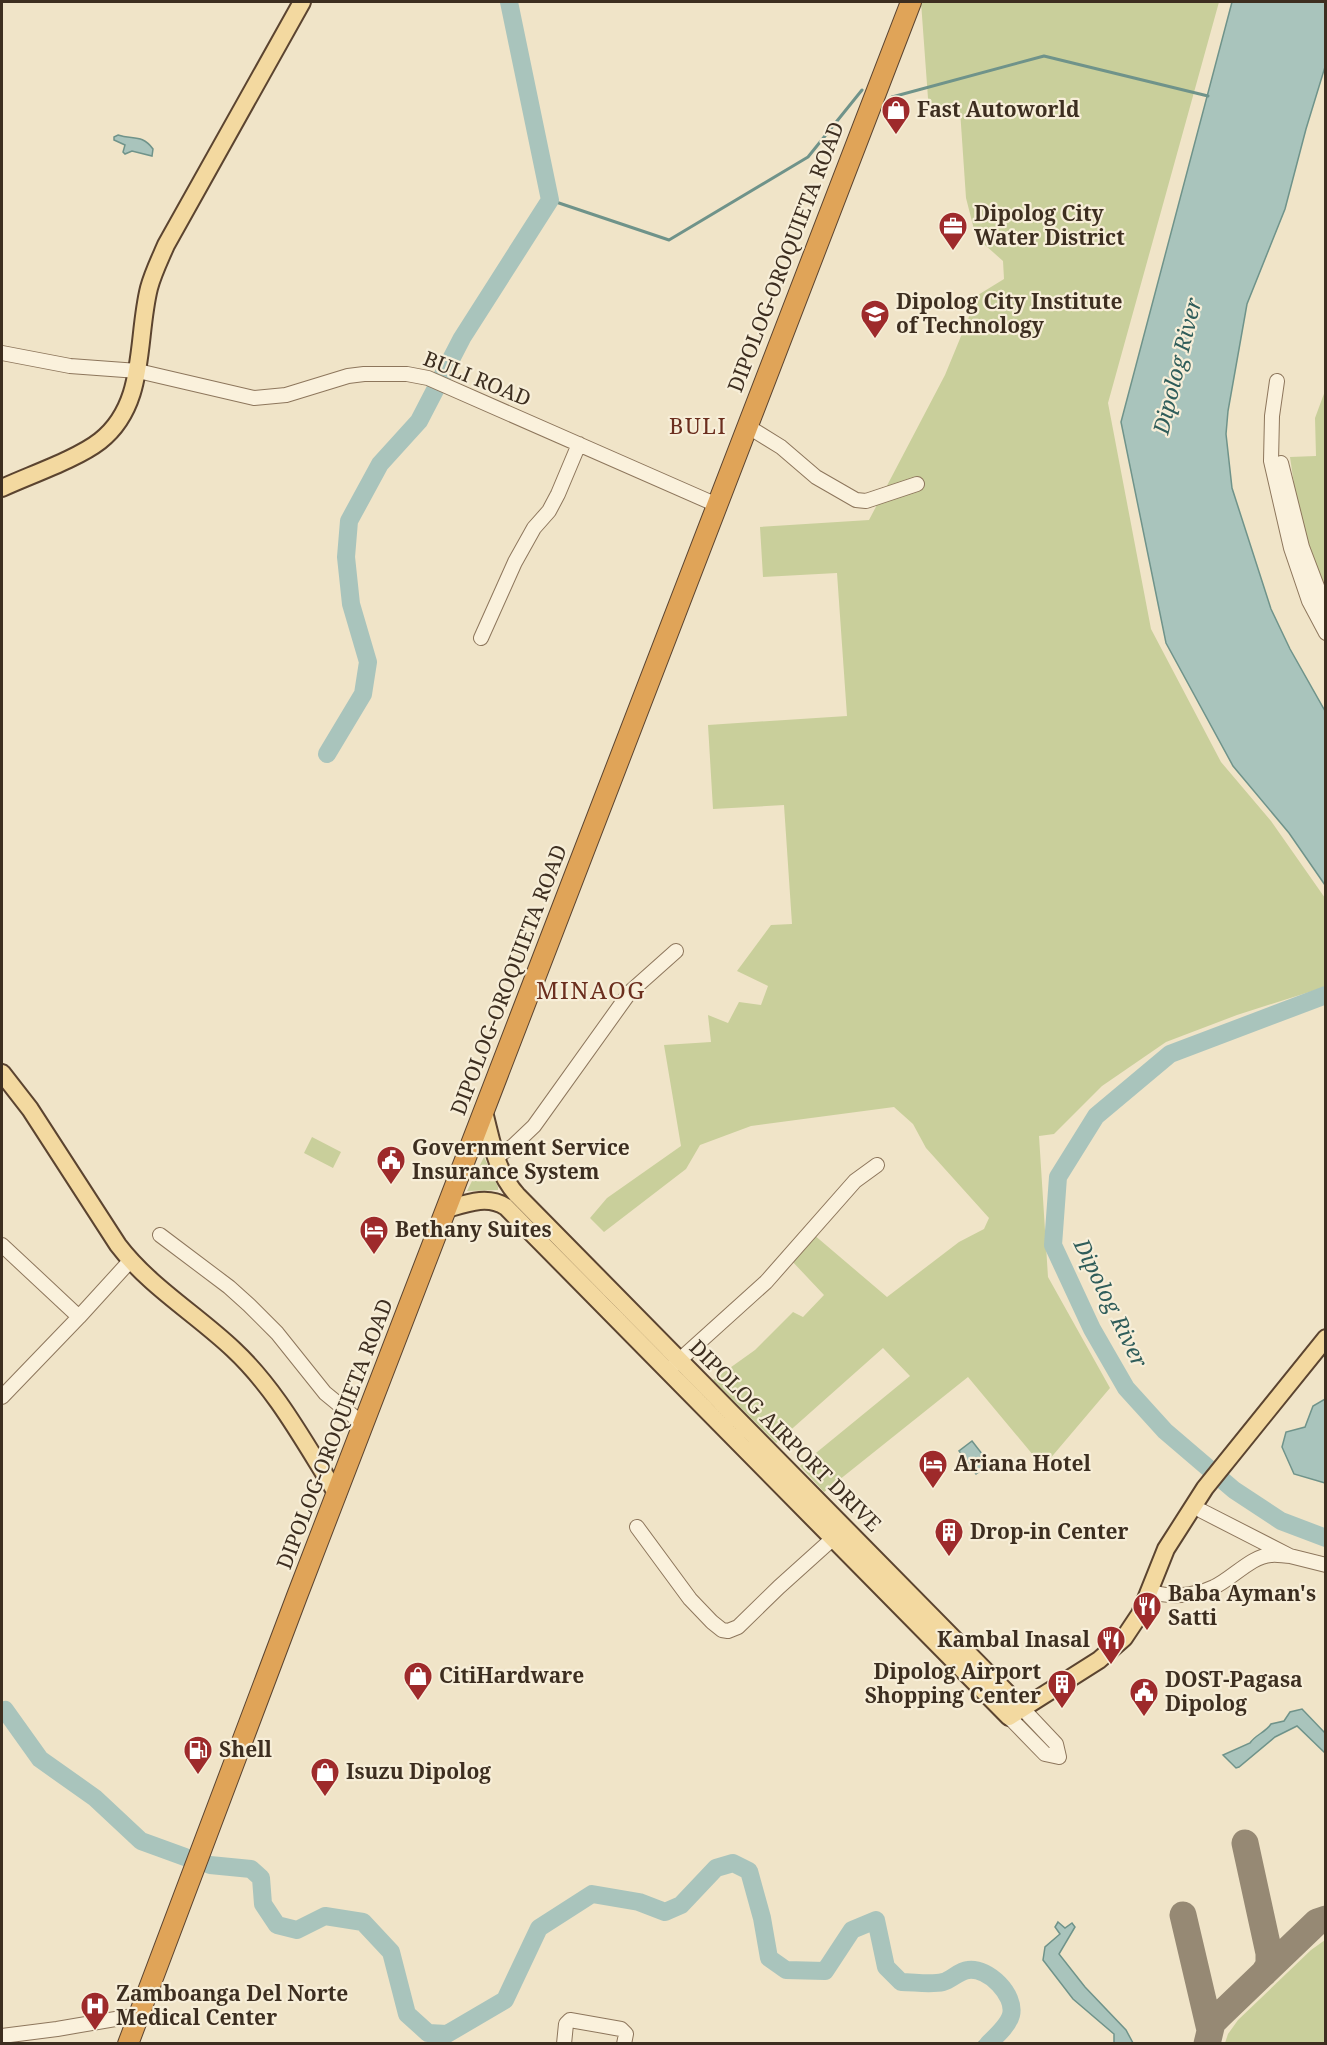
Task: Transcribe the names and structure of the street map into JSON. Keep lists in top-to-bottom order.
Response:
{
  "streets": {
    "highway": ["DIPOLOG-OROQUIETA ROAD"],
    "main road": ["DIPOLOG AIRPORT DRIVE"],
    "street": ["BULI ROAD"]
  },
  "crossings": [
    ["DIPOLOG-OROQUIETA ROAD", "BULI ROAD"],
    ["DIPOLOG-OROQUIETA ROAD", "DIPOLOG AIRPORT DRIVE"]
  ],
  "districts": ["BULI", "MINAOG"],
  "water": ["Dipolog River"],
  "places": {
    "shop": ["Fast Autoworld", "CitiHardware", "Isuzu Dipolog"],
    "office": ["Dipolog City Water District"],
    "school or university": ["Dipolog City Institute of Technology"],
    "public building": ["Government Service Insurance System", "DOST-Pagasa Dipolog"],
    "hotel": ["Bethany Suites", "Ariana Hotel"],
    "building": ["Drop-in Center", "Dipolog Airport Shopping Center"],
    "restaurant": ["Baba Ayman's Satti", "Kambal Inasal"],
    "fuel station": ["Shell"],
    "hospital": ["Zamboanga Del Norte Medical Center"]
  }
}
